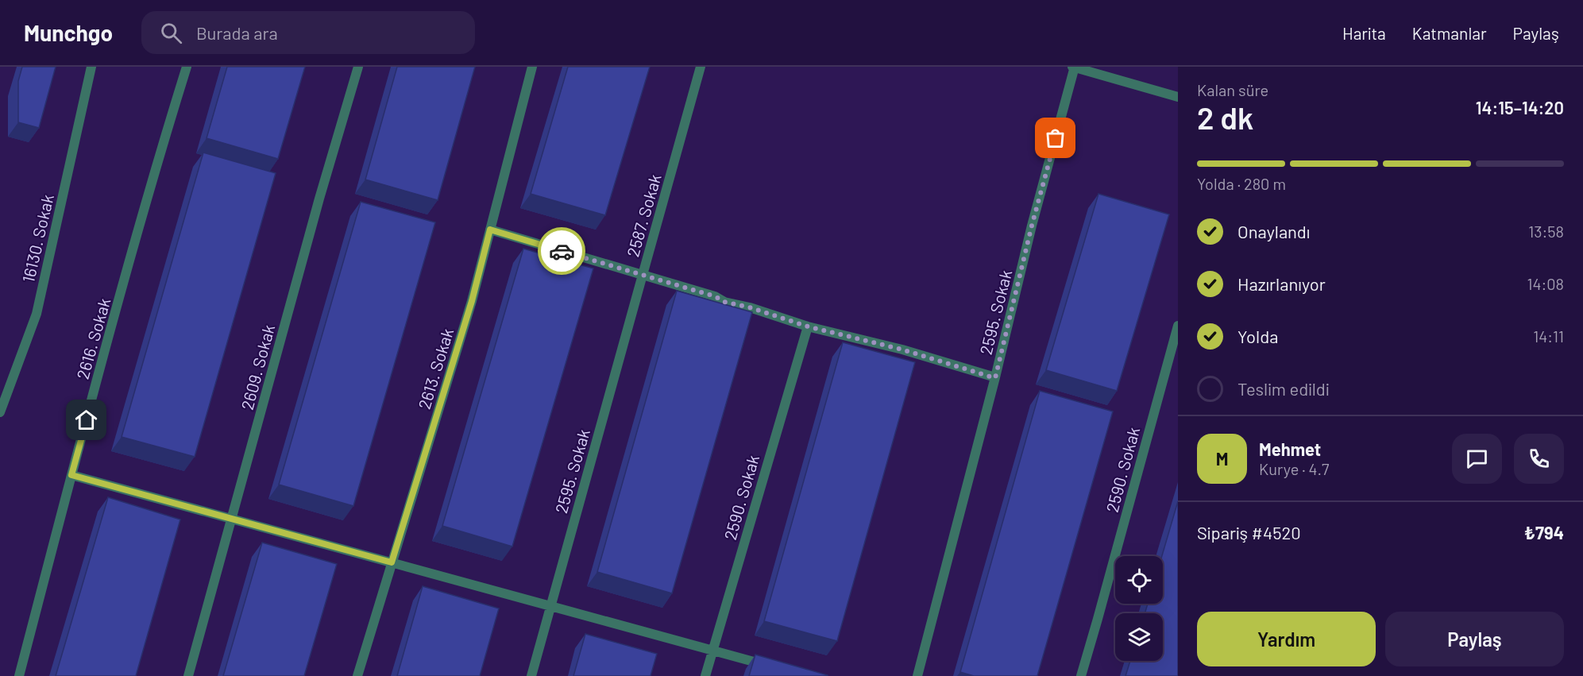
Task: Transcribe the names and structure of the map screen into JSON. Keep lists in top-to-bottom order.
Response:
{
  "streets": {
    "street": [
      "2587. Sokak",
      "16130. Sokak",
      "2595. Sokak",
      "2616. Sokak",
      "2609. Sokak",
      "2613. Sokak",
      "2590. Sokak"
    ]
  },
  "crossings": [
    ["2587. Sokak", "2595. Sokak"],
    ["2587. Sokak", "2613. Sokak"]
  ],
  "page": {
    "header": "Munchgo",
    "search": "Burada ara",
    "nav": ["Harita", "Katmanlar", "Paylaş"],
    "heading": ["2 dk", "Kalan süre", "14:15–14:20"],
    "panel": [
      "Mehmet",
      "Kurye · 4.7",
      "Sipariş #4520",
      "₺794"
    ],
    "bar": "Yolda · 280 m",
    "list": [
      ["Onaylandı", "13:58"],
      ["Hazırlanıyor", "14:08"],
      ["Yolda", "14:11"],
      "Teslim edildi"
    ],
    "round": "M",
    "buttons": ["Yardım", "Paylaş"]
  }
}
